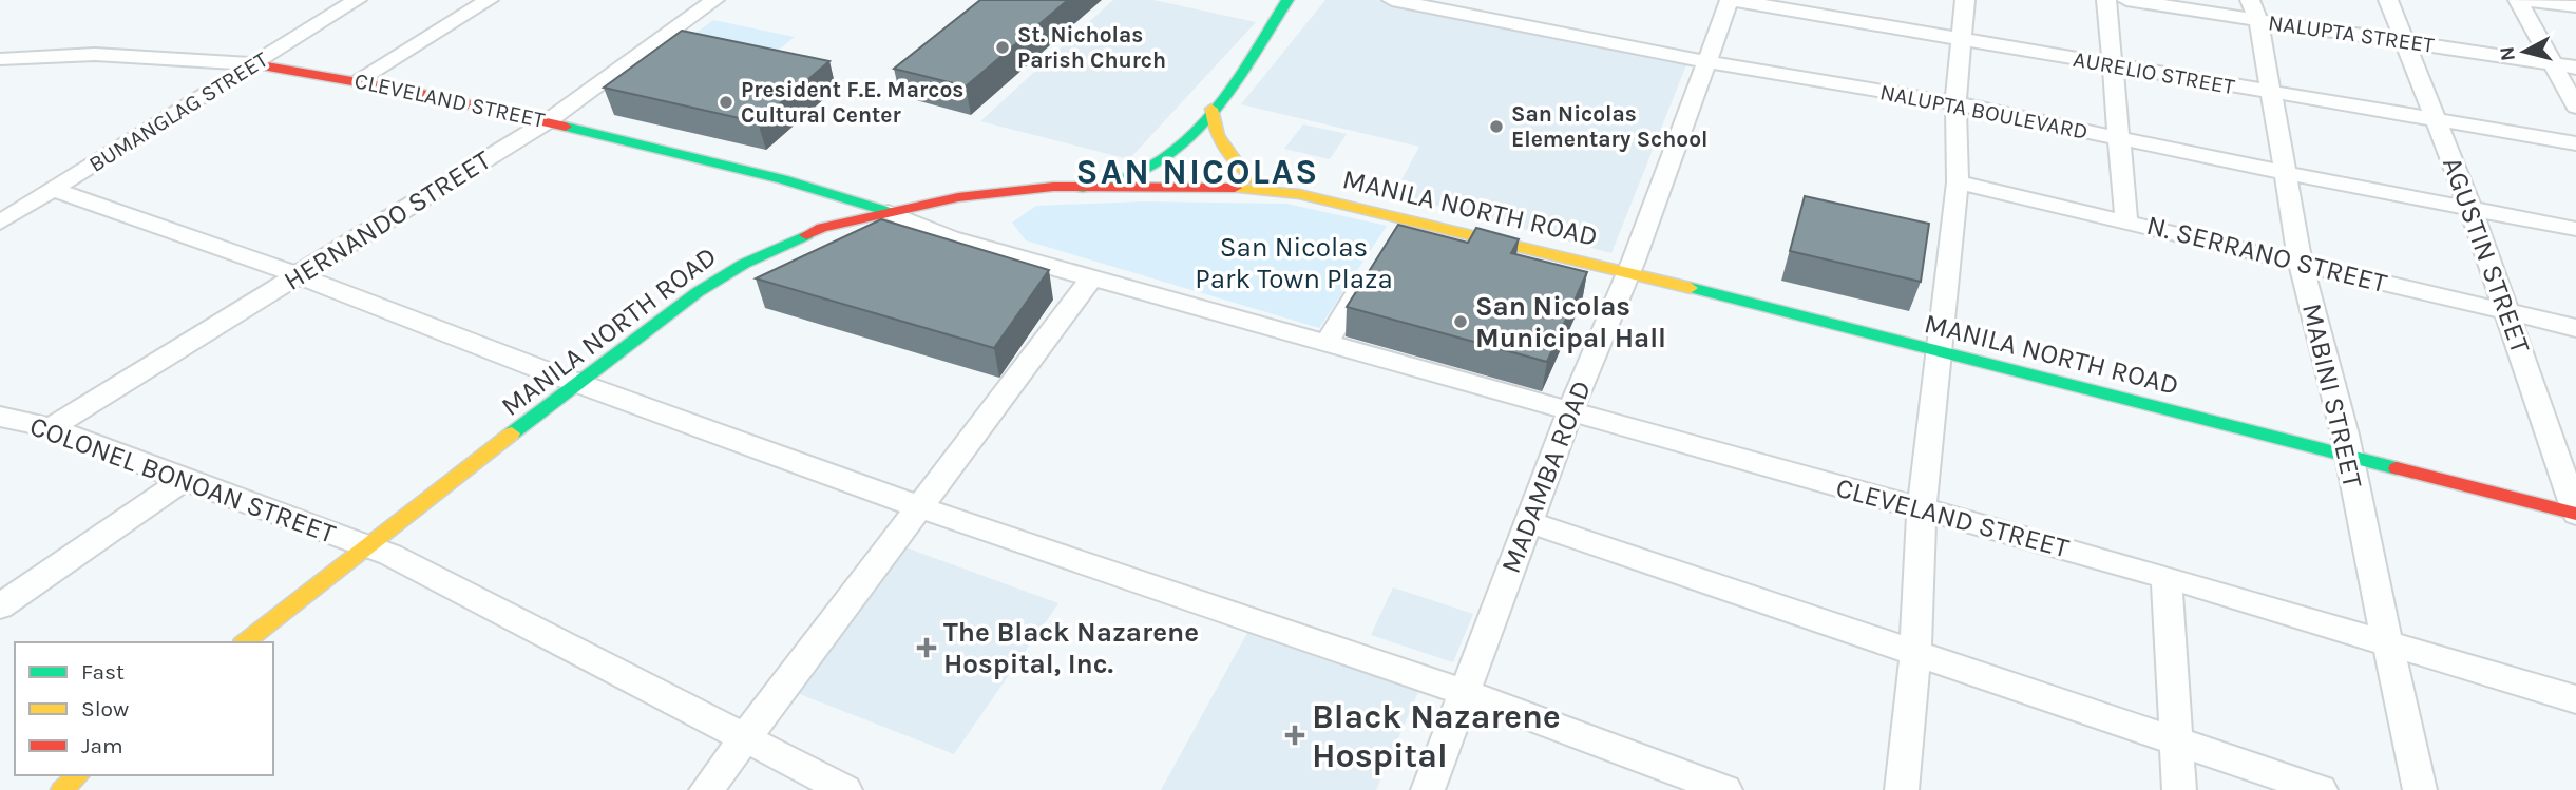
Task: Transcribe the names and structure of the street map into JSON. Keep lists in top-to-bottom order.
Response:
{
  "streets": {
    "main road": ["CLEVELAND STREET", "MANILA NORTH ROAD"],
    "street": [
      "NALUPTA STREET",
      "AURELIO STREET",
      "BUMANGLAG STREET",
      "NALUPTA BOULEVARD",
      "HERNANDO STREET",
      "N. SERRANO STREET",
      "AGUSTIN STREET",
      "MABINI STREET",
      "MADAMBA ROAD",
      "COLONEL BONOAN STREET"
    ]
  },
  "crossings": [
    ["NALUPTA STREET", "AGUSTIN STREET"],
    ["NALUPTA STREET", "MABINI STREET"],
    ["AURELIO STREET", "AGUSTIN STREET"],
    ["AURELIO STREET", "MABINI STREET"],
    ["AURELIO STREET", "MADAMBA ROAD"],
    ["CLEVELAND STREET", "BUMANGLAG STREET"],
    ["CLEVELAND STREET", "MANILA NORTH ROAD"],
    ["CLEVELAND STREET", "HERNANDO STREET"],
    ["CLEVELAND STREET", "MABINI STREET"],
    ["CLEVELAND STREET", "MADAMBA ROAD"],
    ["NALUPTA BOULEVARD", "AGUSTIN STREET"],
    ["NALUPTA BOULEVARD", "MABINI STREET"],
    ["NALUPTA BOULEVARD", "MADAMBA ROAD"],
    ["MANILA NORTH ROAD", "AGUSTIN STREET"],
    ["MANILA NORTH ROAD", "MABINI STREET"],
    ["MANILA NORTH ROAD", "MADAMBA ROAD"],
    ["MANILA NORTH ROAD", "COLONEL BONOAN STREET"],
    ["HERNANDO STREET", "COLONEL BONOAN STREET"],
    ["N. SERRANO STREET", "AGUSTIN STREET"],
    ["N. SERRANO STREET", "MABINI STREET"]
  ],
  "districts": ["SAN NICOLAS"],
  "parks": ["San Nicolas Park Town Plaza"],
  "places": {
    "other": [
      "St. Nicholas Parish Church",
      "President F.E. Marcos Cultural Center",
      "San Nicolas Elementary School",
      "San Nicolas Municipal Hall"
    ],
    "health": ["The Black Nazarene Hospital, Inc.", "Black Nazarene Hospital"]
  },
  "legend": ["Fast", "Slow", "Jam"],
  "north": "left"
}
